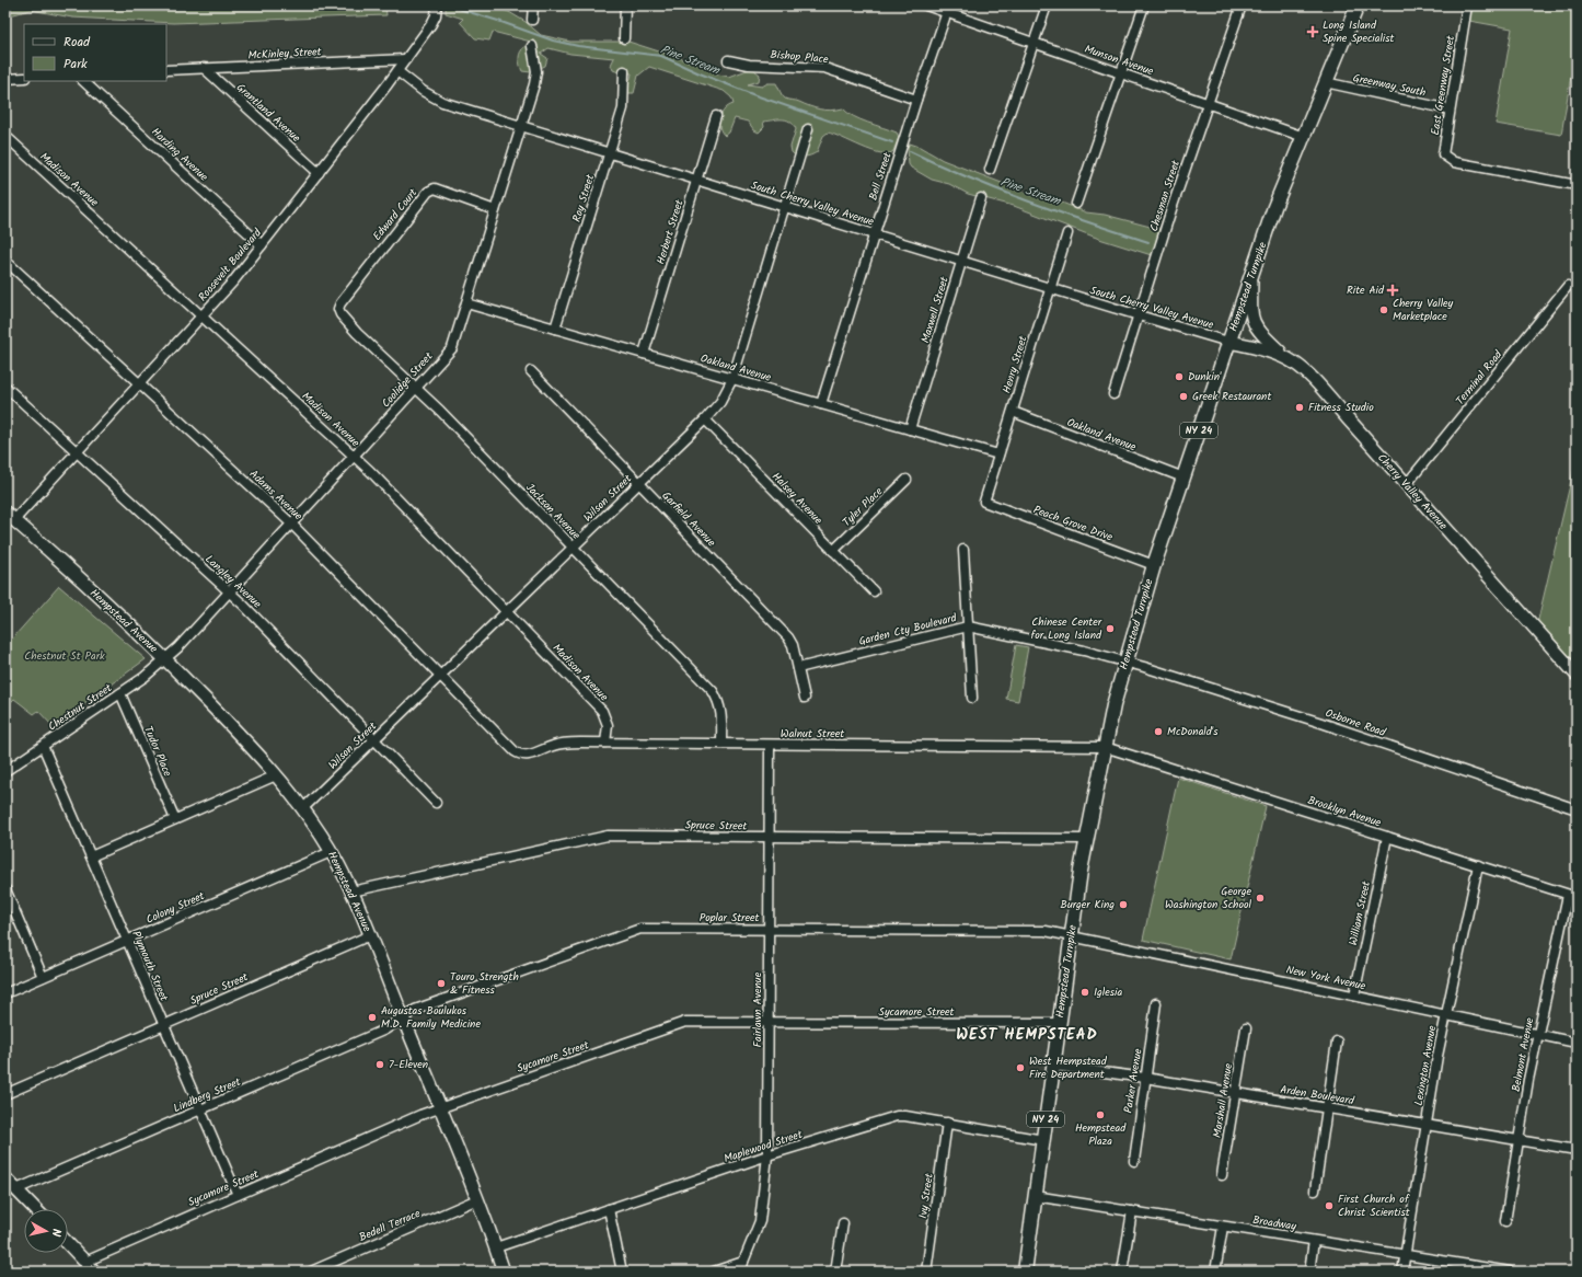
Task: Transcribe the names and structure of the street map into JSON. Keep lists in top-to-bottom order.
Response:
{
  "streets": {
    "main road": [
      "Hempstead Turnpike",
      "NY 24",
      "Cherry Valley Avenue",
      "Hempstead Avenue"
    ],
    "street": [
      "McKinley Street",
      "Bishop Place",
      "Munson Avenue",
      "Greenway South",
      "East Greenway Street",
      "Grantland Avenue",
      "Harding Avenue",
      "Bell Street",
      "Madison Avenue",
      "Chesman Street",
      "Roy Street",
      "South Cherry Valley Avenue",
      "Edward Court",
      "Herbert Street",
      "Roosevelt Boulevard",
      "Maxwell Street",
      "Henry Street",
      "Oakland Avenue",
      "Terminal Road",
      "Coolidge Street",
      "Adams Avenue",
      "Wilson Street",
      "Halsey Avenue",
      "Tyler Place",
      "Jackson Avenue",
      "Garfield Avenue",
      "Peach Grove Drive",
      "Langley Avenue",
      "Garden Cty Boulevard",
      "Chestnut Street",
      "Osborne Road",
      "Walnut Street",
      "Tudor Place",
      "Brooklyn Avenue",
      "Spruce Street",
      "Colony Street",
      "William Street",
      "Poplar Street",
      "Plymouth Street",
      "New York Avenue",
      "Fairlawn Avenue",
      "Sycamore Street",
      "Belmont Avenue",
      "Lexington Avenue",
      "Parker Avenue",
      "Lindberg Street",
      "Arden Boulevard",
      "Marshall Avenue",
      "Maplewood Street",
      "Ivy Street",
      "Broadway",
      "Bedell Terrace"
    ]
  },
  "crossings": [
    ["McKinley Street", "Grantland Avenue"],
    ["McKinley Street", "Roosevelt Boulevard"],
    ["Bishop Place", "Bell Street"],
    ["Munson Avenue", "Bell Street"],
    ["Munson Avenue", "Chesman Street"],
    ["Munson Avenue", "Hempstead Turnpike"],
    ["Greenway South", "East Greenway Street"],
    ["Greenway South", "Hempstead Turnpike"],
    ["Grantland Avenue", "Roosevelt Boulevard"],
    ["Harding Avenue", "Roosevelt Boulevard"],
    ["Bell Street", "South Cherry Valley Avenue"],
    ["Bell Street", "Oakland Avenue"],
    ["Madison Avenue", "Roosevelt Boulevard"],
    ["Madison Avenue", "Coolidge Street"],
    ["Madison Avenue", "Wilson Street"],
    ["Madison Avenue", "Walnut Street"],
    ["Chesman Street", "South Cherry Valley Avenue"],
    ["Roy Street", "South Cherry Valley Avenue"],
    ["Roy Street", "Oakland Avenue"],
    ["South Cherry Valley Avenue", "Herbert Street"],
    ["South Cherry Valley Avenue", "Roosevelt Boulevard"],
    ["South Cherry Valley Avenue", "Hempstead Turnpike"],
    ["South Cherry Valley Avenue", "Maxwell Street"],
    ["South Cherry Valley Avenue", "Henry Street"],
    ["South Cherry Valley Avenue", "Coolidge Street"],
    ["South Cherry Valley Avenue", "Cherry Valley Avenue"],
    ["South Cherry Valley Avenue", "Wilson Street"],
    ["Edward Court", "Coolidge Street"],
    ["Edward Court", "Jackson Avenue"],
    ["Herbert Street", "Oakland Avenue"],
    ["Roosevelt Boulevard", "Adams Avenue"],
    ["Roosevelt Boulevard", "Langley Avenue"],
    ["Roosevelt Boulevard", "Hempstead Avenue"],
    ["Hempstead Turnpike", "Oakland Avenue"],
    ["Hempstead Turnpike", "Cherry Valley Avenue"],
    ["Hempstead Turnpike", "Peach Grove Drive"],
    ["Hempstead Turnpike", "Garden Cty Boulevard"],
    ["Hempstead Turnpike", "Osborne Road"],
    ["Hempstead Turnpike", "Walnut Street"],
    ["Hempstead Turnpike", "Brooklyn Avenue"],
    ["Hempstead Turnpike", "Spruce Street"],
    ["Hempstead Turnpike", "Poplar Street"],
    ["Hempstead Turnpike", "New York Avenue"],
    ["Hempstead Turnpike", "Sycamore Street"],
    ["Hempstead Turnpike", "Arden Boulevard"],
    ["Hempstead Turnpike", "Maplewood Street"],
    ["Hempstead Turnpike", "Broadway"],
    ["Maxwell Street", "Oakland Avenue"],
    ["Henry Street", "Oakland Avenue"],
    ["Henry Street", "Peach Grove Drive"],
    ["Oakland Avenue", "Coolidge Street"],
    ["Oakland Avenue", "Wilson Street"],
    ["Terminal Road", "Cherry Valley Avenue"],
    ["Coolidge Street", "Adams Avenue"],
    ["Coolidge Street", "Jackson Avenue"],
    ["Coolidge Street", "Langley Avenue"],
    ["Coolidge Street", "Hempstead Avenue"],
    ["Coolidge Street", "Chestnut Street"],
    ["Adams Avenue", "Wilson Street"],
    ["Adams Avenue", "Walnut Street"],
    ["Wilson Street", "Halsey Avenue"],
    ["Wilson Street", "Jackson Avenue"],
    ["Wilson Street", "Garfield Avenue"],
    ["Wilson Street", "Langley Avenue"],
    ["Wilson Street", "Hempstead Avenue"],
    ["Halsey Avenue", "Tyler Place"],
    ["Jackson Avenue", "Walnut Street"],
    ["Garfield Avenue", "Garden Cty Boulevard"],
    ["Hempstead Avenue", "Chestnut Street"],
    ["Hempstead Avenue", "Spruce Street"],
    ["Hempstead Avenue", "Colony Street"],
    ["Hempstead Avenue", "Poplar Street"],
    ["Hempstead Avenue", "Sycamore Street"],
    ["Hempstead Avenue", "Lindberg Street"],
    ["Hempstead Avenue", "Maplewood Street"],
    ["Hempstead Avenue", "Bedell Terrace"],
    ["Garden Cty Boulevard", "Osborne Road"],
    ["Chestnut Street", "Tudor Place"],
    ["Chestnut Street", "Plymouth Street"],
    ["Walnut Street", "Brooklyn Avenue"],
    ["Walnut Street", "Fairlawn Avenue"],
    ["Brooklyn Avenue", "William Street"],
    ["Brooklyn Avenue", "Belmont Avenue"],
    ["Brooklyn Avenue", "Lexington Avenue"],
    ["Spruce Street", "Plymouth Street"],
    ["Spruce Street", "Fairlawn Avenue"],
    ["Colony Street", "Plymouth Street"],
    ["William Street", "New York Avenue"],
    ["Poplar Street", "New York Avenue"],
    ["Poplar Street", "Fairlawn Avenue"],
    ["Poplar Street", "Lindberg Street"],
    ["Plymouth Street", "Sycamore Street"],
    ["Plymouth Street", "Lindberg Street"],
    ["New York Avenue", "Belmont Avenue"],
    ["New York Avenue", "Lexington Avenue"],
    ["Fairlawn Avenue", "Sycamore Street"],
    ["Fairlawn Avenue", "Maplewood Street"],
    ["Belmont Avenue", "Arden Boulevard"],
    ["Lexington Avenue", "Arden Boulevard"],
    ["Lexington Avenue", "Broadway"],
    ["Parker Avenue", "Arden Boulevard"],
    ["Arden Boulevard", "Marshall Avenue"],
    ["Maplewood Street", "Ivy Street"]
  ],
  "districts": ["WEST HEMPSTEAD"],
  "water": ["Pine Stream"],
  "parks": ["Chestnut St Park"],
  "places": {
    "health": ["Long Island Spine Specialist", "Rite Aid"],
    "other": [
      "Cherry Valley Marketplace",
      "Dunkin'",
      "Greek Restaurant",
      "Fitness Studio",
      "Chinese Center for Long Island",
      "McDonald's",
      "George Washington School",
      "Burger King",
      "Touro Strength & Fitness",
      "Iglesia",
      "Augustas Boulukos M.D. Family Medicine",
      "7-Eleven",
      "West Hempstead Fire Department",
      "Hempstead Plaza",
      "First Church of Christ Scientist"
    ]
  },
  "legend": ["Road", "Park"],
  "north": "right"
}
